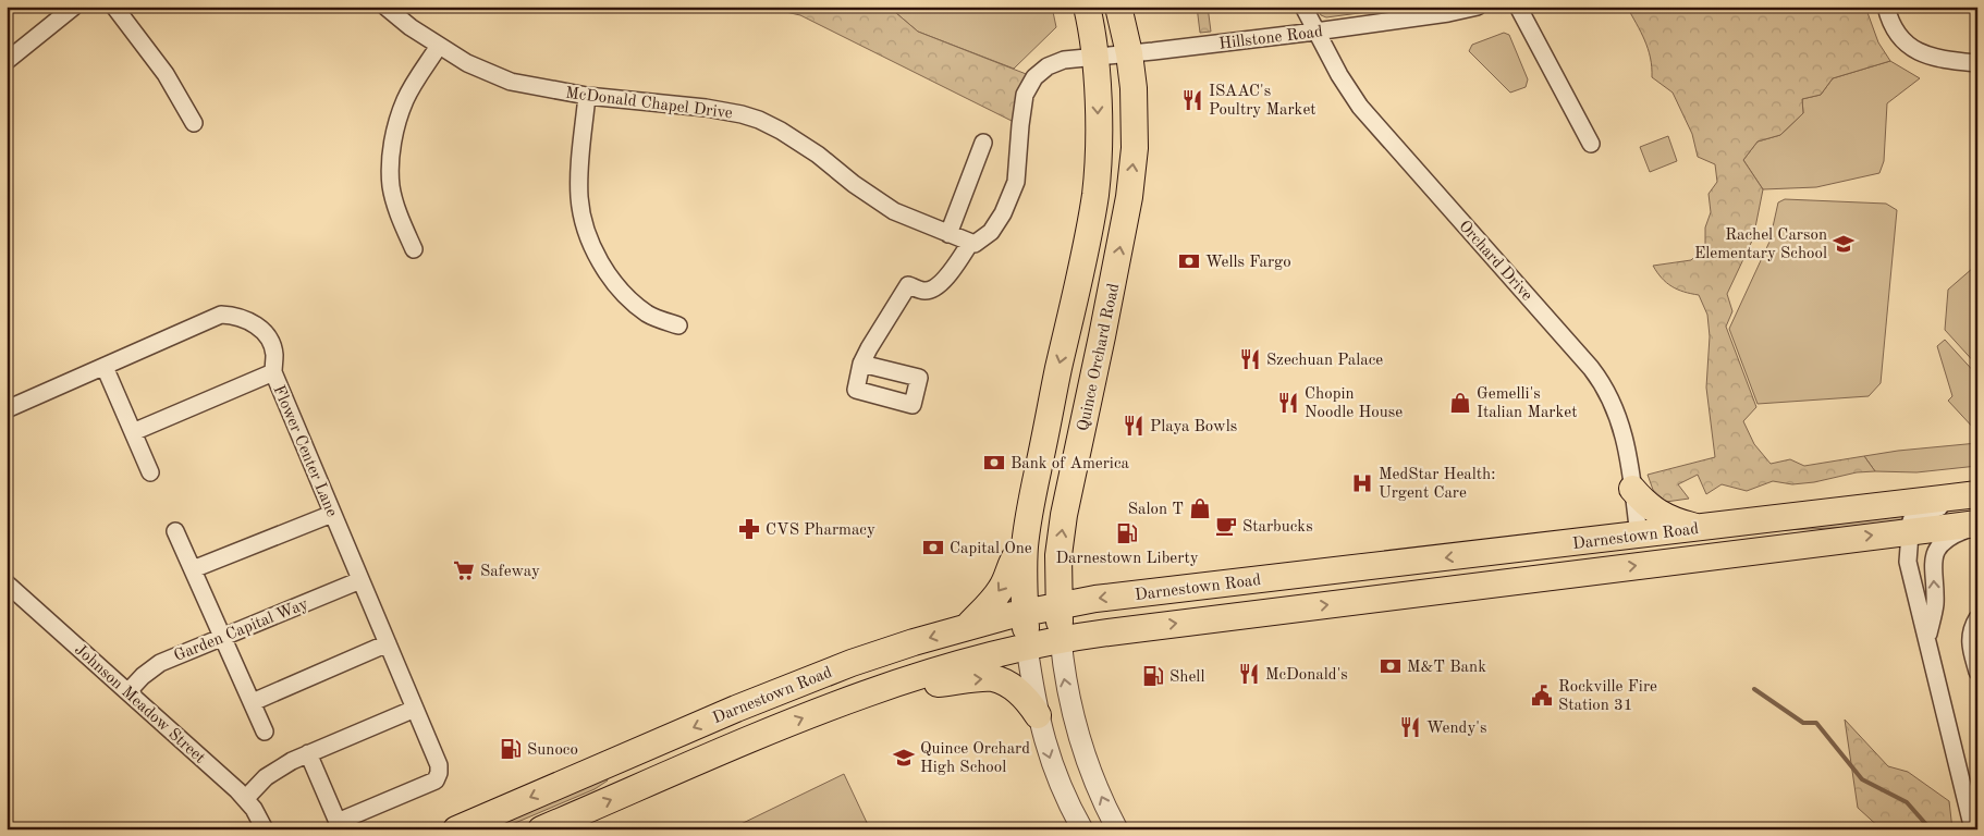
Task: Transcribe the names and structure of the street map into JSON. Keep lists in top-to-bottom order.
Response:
{
  "streets": {
    "main road": ["Quince Orchard Road", "Darnestown Road"],
    "street": [
      "Hillstone Road",
      "McDonald Chapel Drive",
      "Orchard Drive",
      "Flower Center Lane",
      "Garden Capital Way",
      "Johnson Meadow Street"
    ]
  },
  "crossings": [
    ["Hillstone Road", "Orchard Drive"],
    ["Hillstone Road", "Quince Orchard Road"],
    ["Orchard Drive", "Darnestown Road"],
    ["Quince Orchard Road", "Darnestown Road"],
    ["Flower Center Lane", "Garden Capital Way"],
    ["Garden Capital Way", "Johnson Meadow Street"]
  ],
  "places": {
    "restaurant": [
      "ISAAC's Poultry Market",
      "Szechuan Palace",
      "Chopin Noodle House",
      "Playa Bowls",
      "McDonald's",
      "Wendy's"
    ],
    "school or university": ["Rachel Carson Elementary School", "Quince Orchard High School"],
    "bank": [
      "Wells Fargo",
      "Bank of America",
      "Capital One",
      "M&T Bank"
    ],
    "shop": ["Gemelli's Italian Market", "Salon T"],
    "hospital": ["MedStar Health: Urgent Care"],
    "cafe": ["Starbucks"],
    "pharmacy": ["CVS Pharmacy"],
    "fuel station": ["Darnestown Liberty", "Shell", "Sunoco"],
    "supermarket": ["Safeway"],
    "public building": ["Rockville Fire Station 31"]
  }
}
